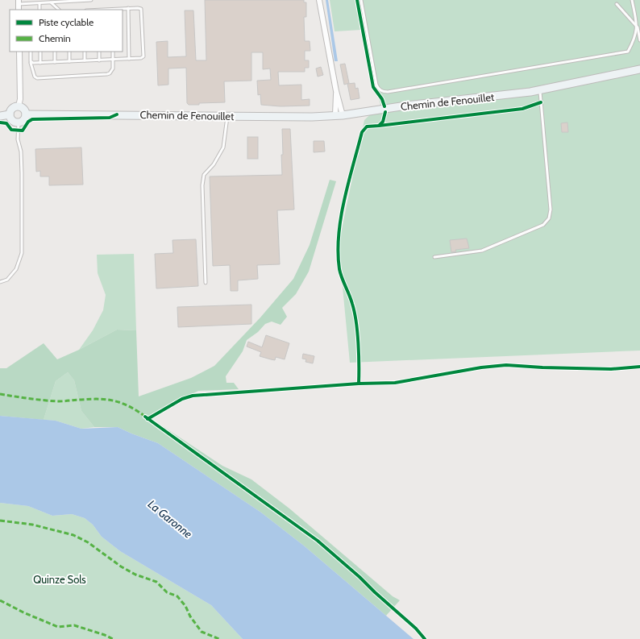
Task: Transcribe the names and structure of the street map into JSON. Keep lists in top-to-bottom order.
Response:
{
  "streets": {
    "street": ["Chemin de Fenouillet"]
  },
  "water": ["La Garonne"],
  "parks": ["Quinze Sols"],
  "legend": ["Piste cyclable", "Chemin"]
}
